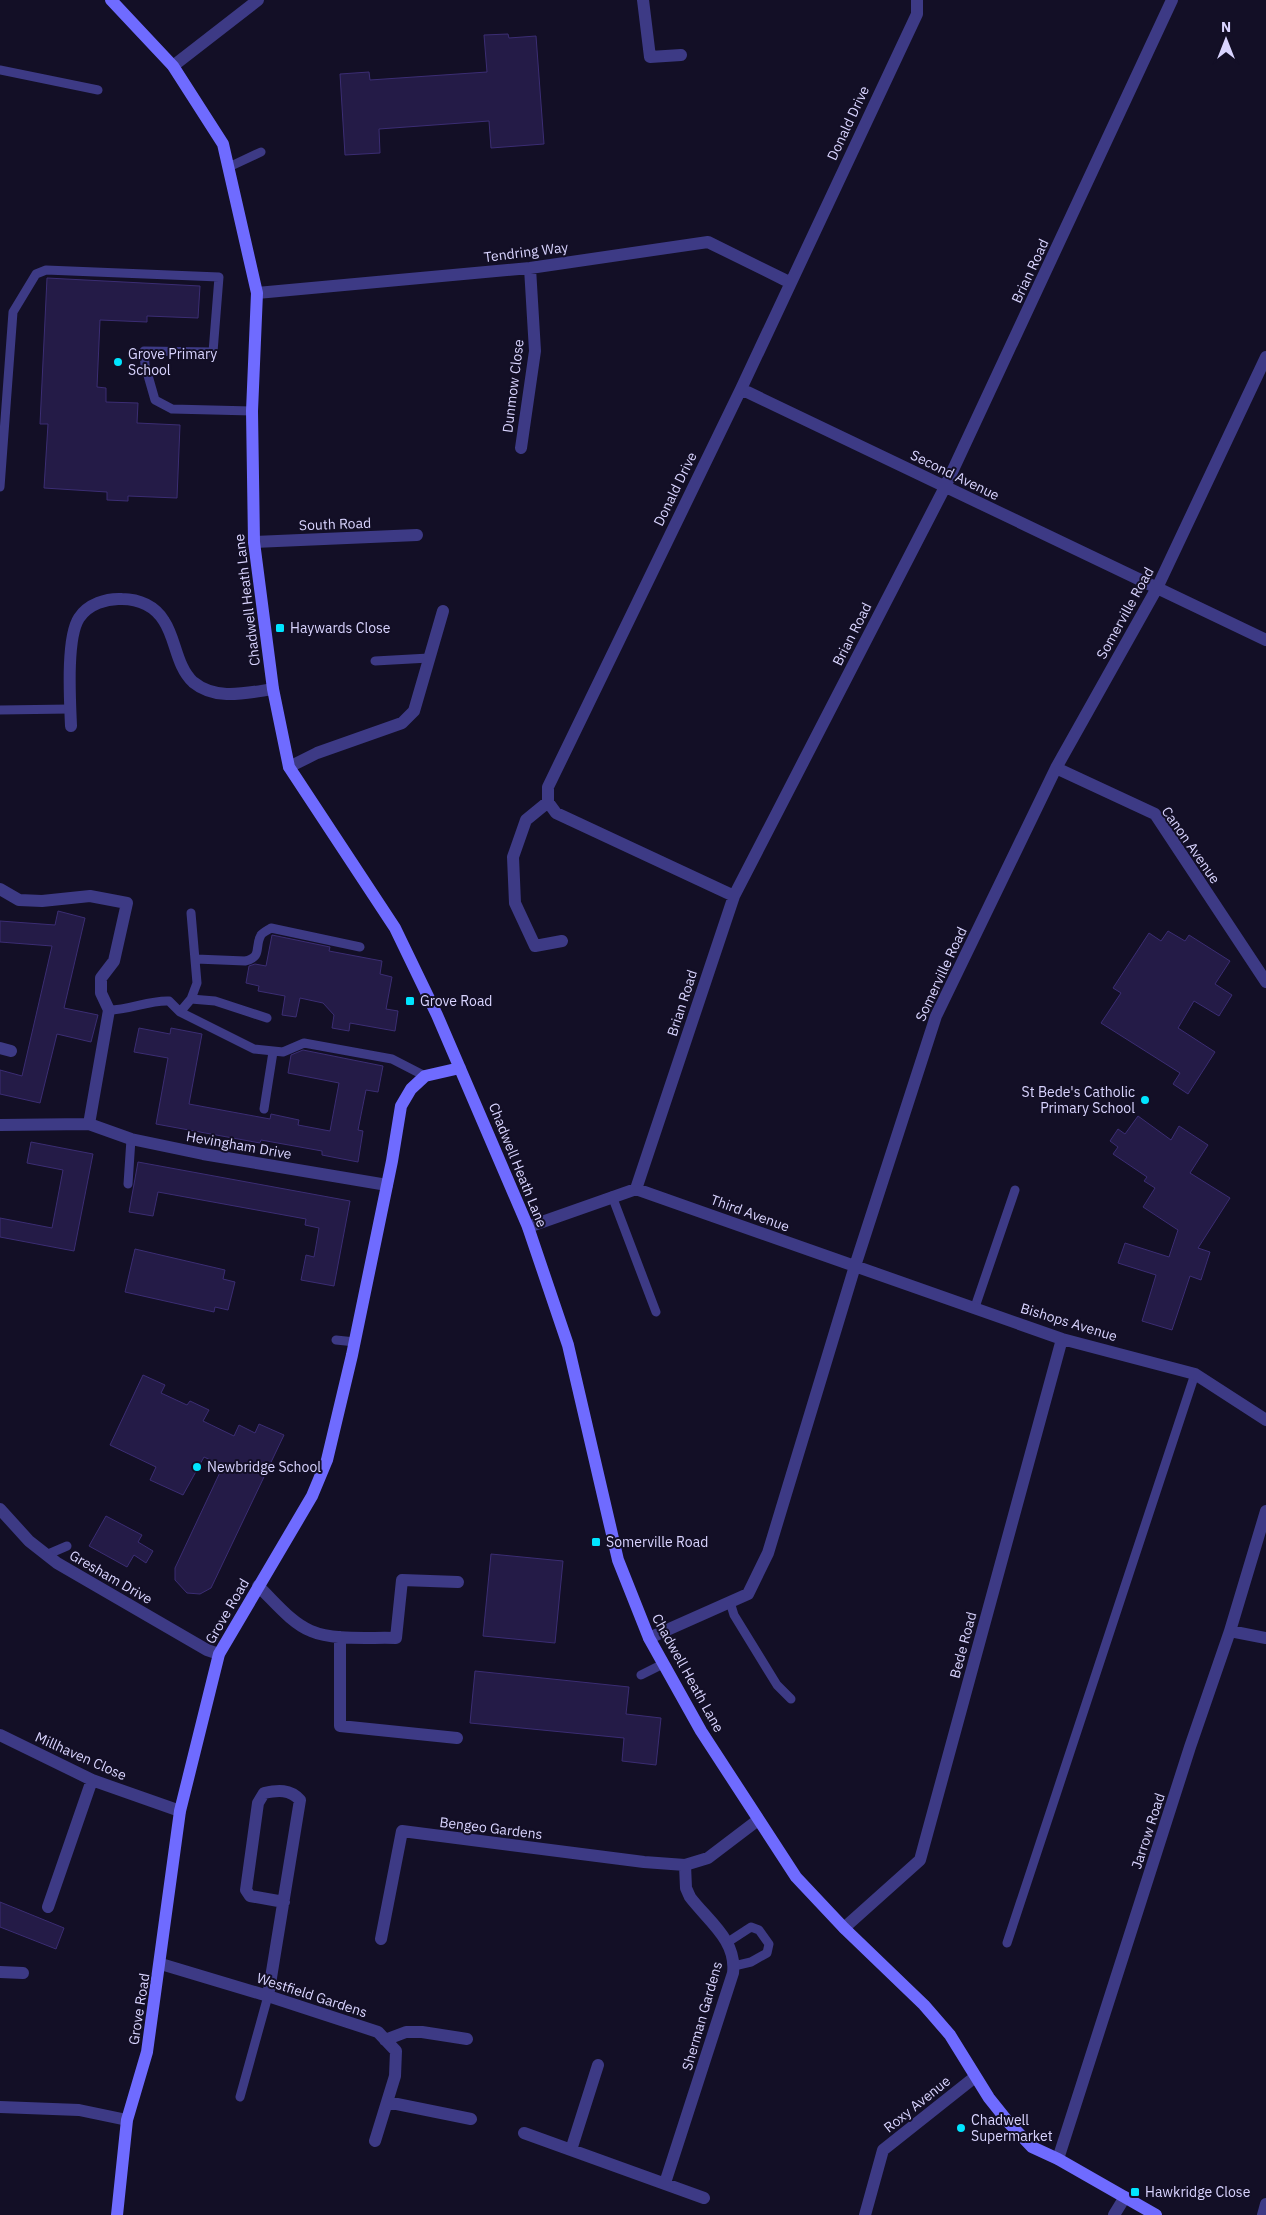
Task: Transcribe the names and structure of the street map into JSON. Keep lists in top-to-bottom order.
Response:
{
  "streets": {
    "street": [
      "Donald Drive",
      "Tendring Way",
      "Brian Road",
      "Dunmow Close",
      "Second Avenue",
      "South Road",
      "Chadwell Heath Lane",
      "Somerville Road",
      "Canon Avenue",
      "Hevingham Drive",
      "Third Avenue",
      "Bishops Avenue",
      "Gresham Drive",
      "Grove Road",
      "Bede Road",
      "Millhaven Close",
      "Bengeo Gardens",
      "Jarrow Road",
      "Westfield Gardens",
      "Sherman Gardens",
      "Roxy Avenue"
    ]
  },
  "crossings": [
    ["Donald Drive", "Tendring Way"],
    ["Donald Drive", "Second Avenue"],
    ["Tendring Way", "Dunmow Close"],
    ["Tendring Way", "Chadwell Heath Lane"],
    ["Brian Road", "Second Avenue"],
    ["Brian Road", "Third Avenue"],
    ["Second Avenue", "Somerville Road"],
    ["South Road", "Chadwell Heath Lane"],
    ["Chadwell Heath Lane", "Somerville Road"],
    ["Chadwell Heath Lane", "Bede Road"],
    ["Chadwell Heath Lane", "Jarrow Road"],
    ["Chadwell Heath Lane", "Roxy Avenue"],
    ["Somerville Road", "Canon Avenue"],
    ["Somerville Road", "Third Avenue"],
    ["Somerville Road", "Bishops Avenue"],
    ["Hevingham Drive", "Grove Road"],
    ["Third Avenue", "Bishops Avenue"],
    ["Bishops Avenue", "Bede Road"],
    ["Gresham Drive", "Grove Road"],
    ["Grove Road", "Millhaven Close"],
    ["Grove Road", "Westfield Gardens"],
    ["Bengeo Gardens", "Sherman Gardens"]
  ],
  "places": {
    "other": [
      "Grove Primary School",
      "St Bede's Catholic Primary School",
      "Newbridge School",
      "Chadwell Supermarket"
    ],
    "transit": [
      "Haywards Close",
      "Grove Road",
      "Somerville Road",
      "Hawkridge Close"
    ]
  },
  "north": "top"
}
